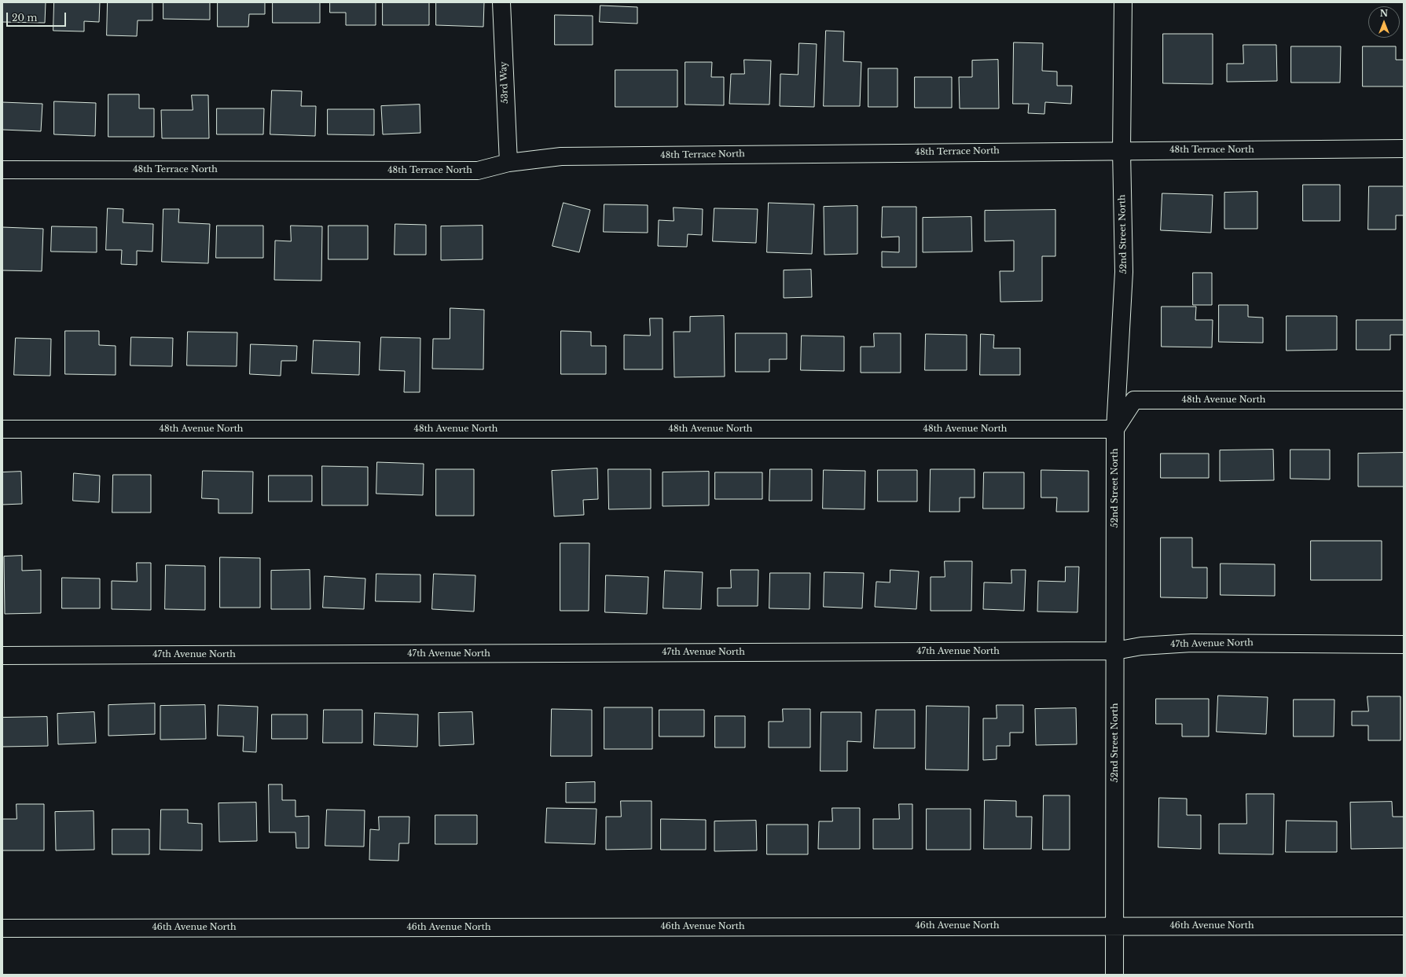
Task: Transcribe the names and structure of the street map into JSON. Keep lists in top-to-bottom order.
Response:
{
  "streets": {
    "street": [
      "53rd Way",
      "48th Terrace North",
      "52nd Street North",
      "48th Avenue North",
      "47th Avenue North",
      "46th Avenue North"
    ]
  },
  "crossings": [
    ["53rd Way", "48th Terrace North"],
    ["48th Terrace North", "52nd Street North"],
    ["52nd Street North", "48th Avenue North"],
    ["52nd Street North", "47th Avenue North"],
    ["52nd Street North", "46th Avenue North"]
  ],
  "scale_bar": "20 m",
  "north": "top"
}
